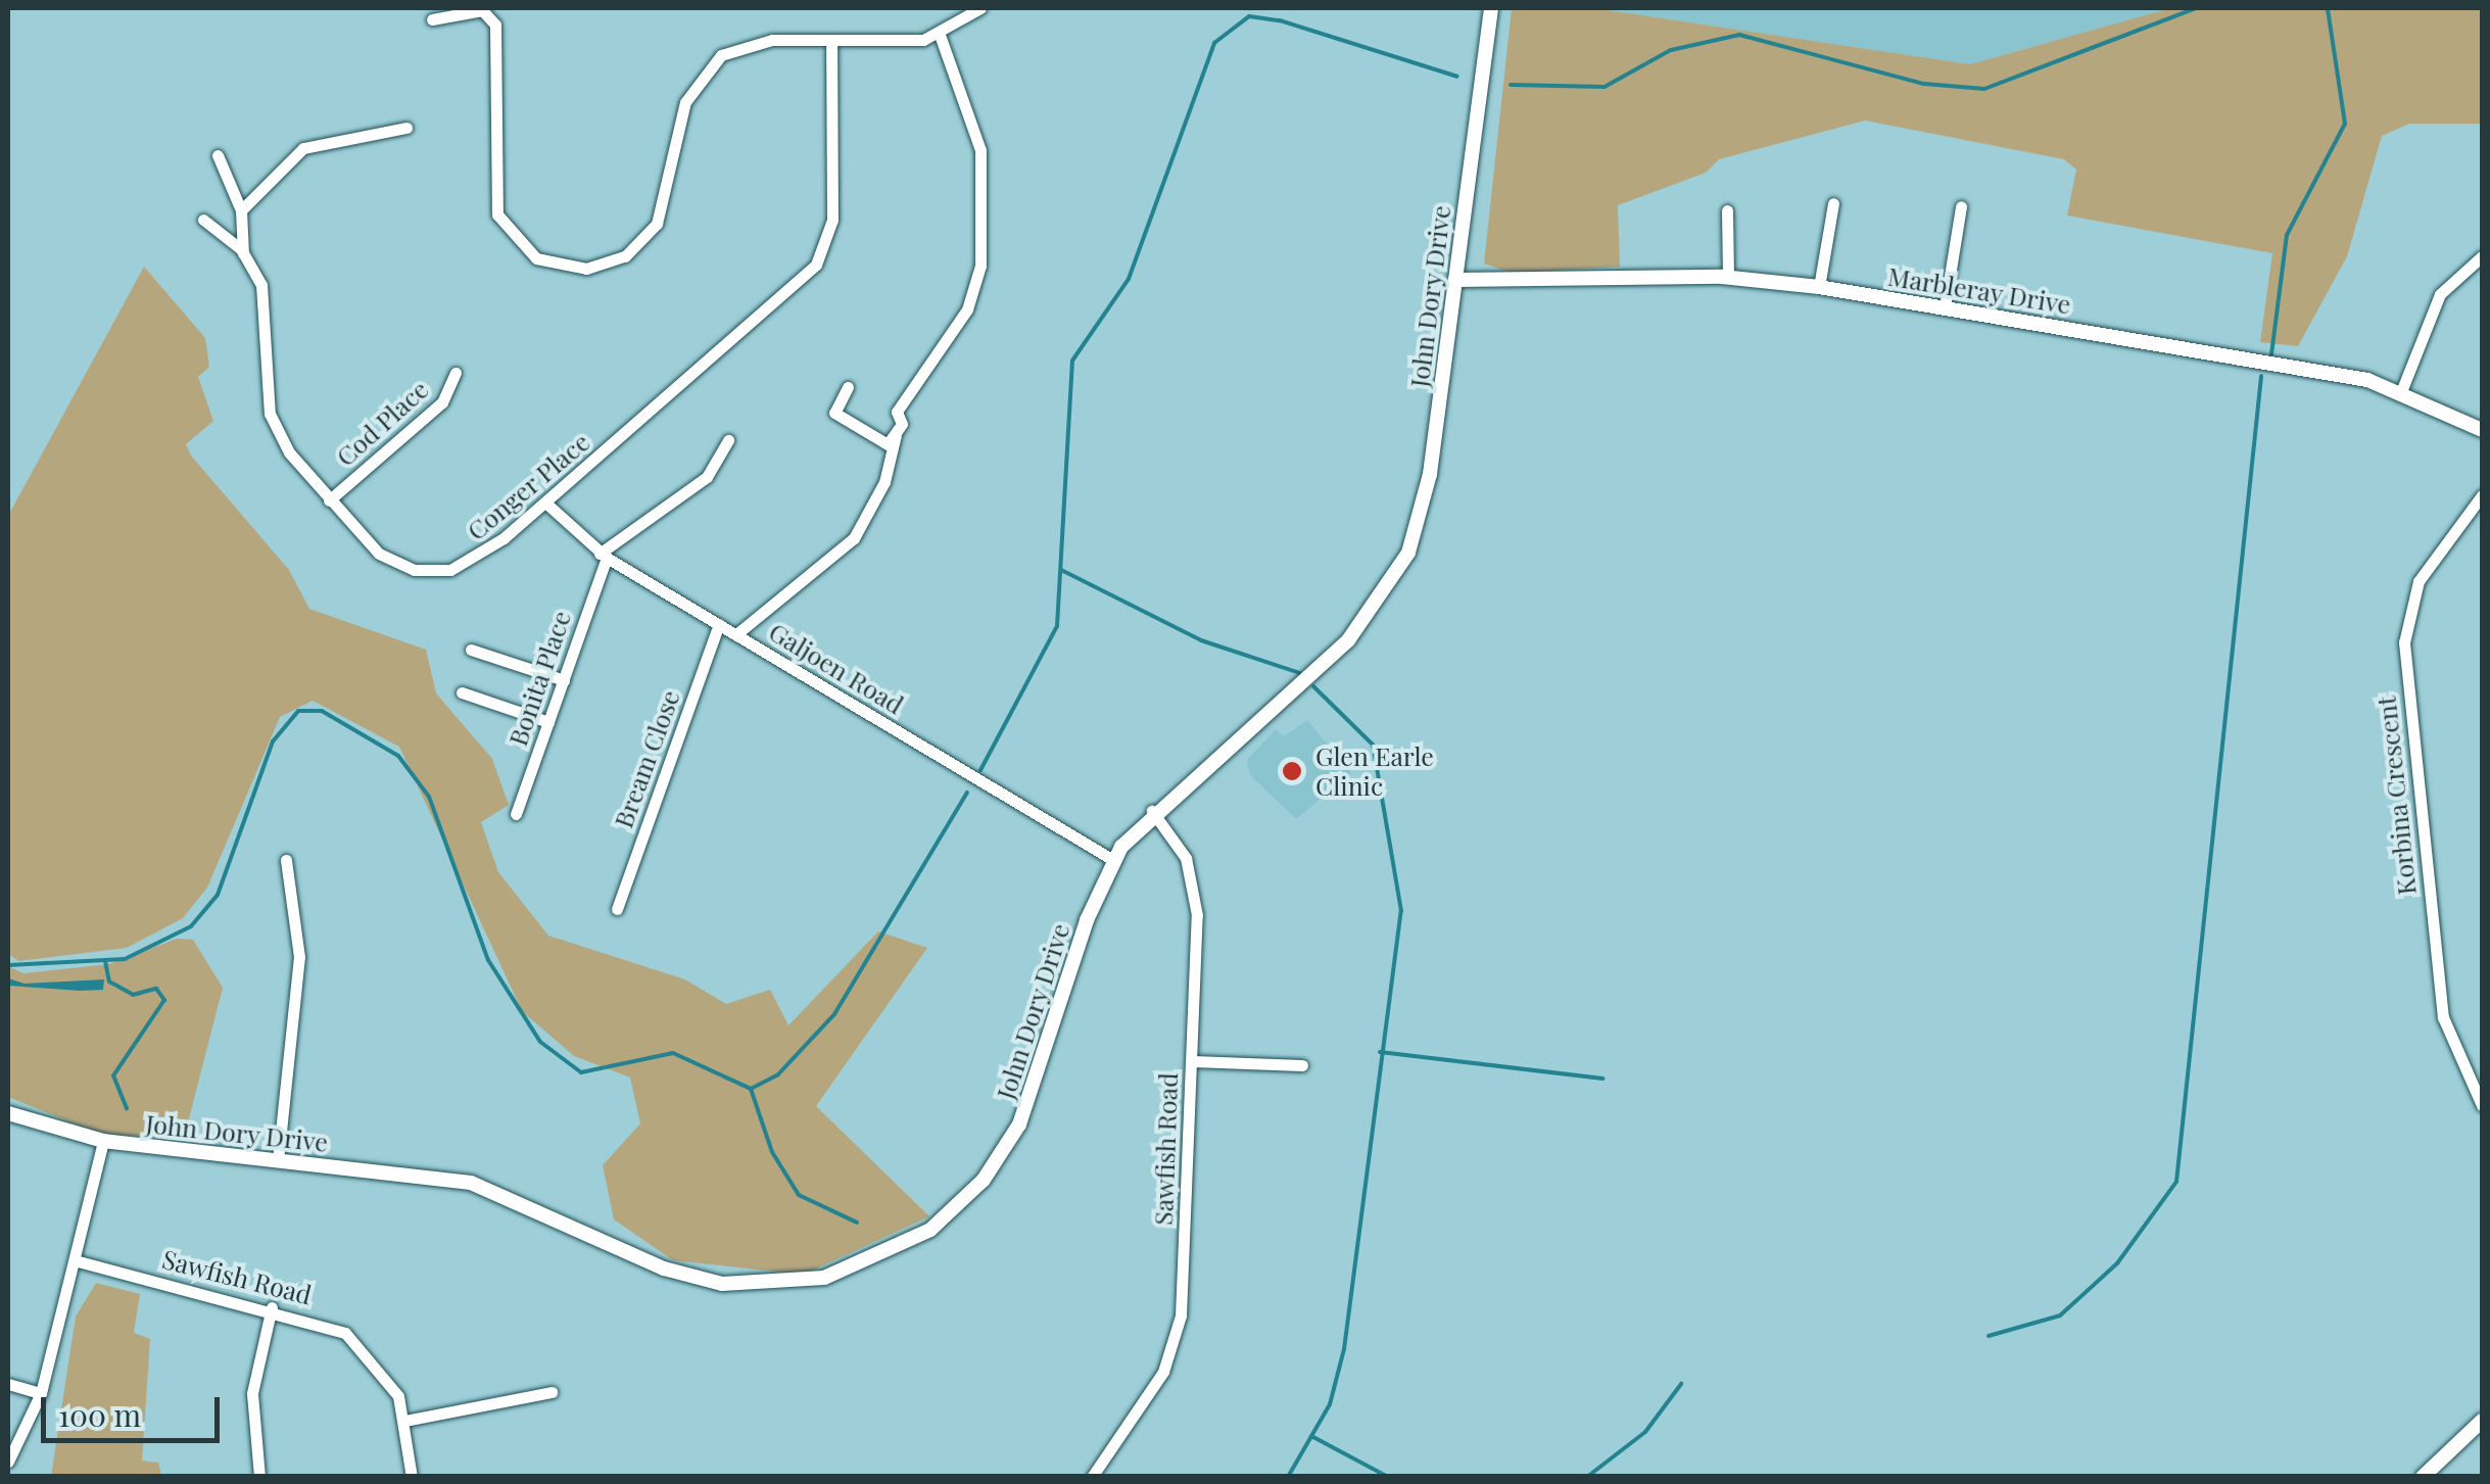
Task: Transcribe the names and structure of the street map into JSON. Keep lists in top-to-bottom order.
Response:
{
  "streets": {
    "street": [
      "Marbleray Drive",
      "John Dory Drive",
      "Cod Place",
      "Conger Place",
      "Galjoen Road",
      "Bonita Place",
      "Bream Close",
      "Korbina Crescent",
      "Sawfish Road"
    ]
  },
  "crossings": [
    ["Marbleray Drive", "John Dory Drive"],
    ["John Dory Drive", "Galjoen Road"],
    ["John Dory Drive", "Sawfish Road"],
    ["Cod Place", "Conger Place"],
    ["Conger Place", "Galjoen Road"],
    ["Galjoen Road", "Bonita Place"],
    ["Galjoen Road", "Bream Close"]
  ],
  "places": ["Glen Earle Clinic"],
  "scale_bar": "100 m"
}
